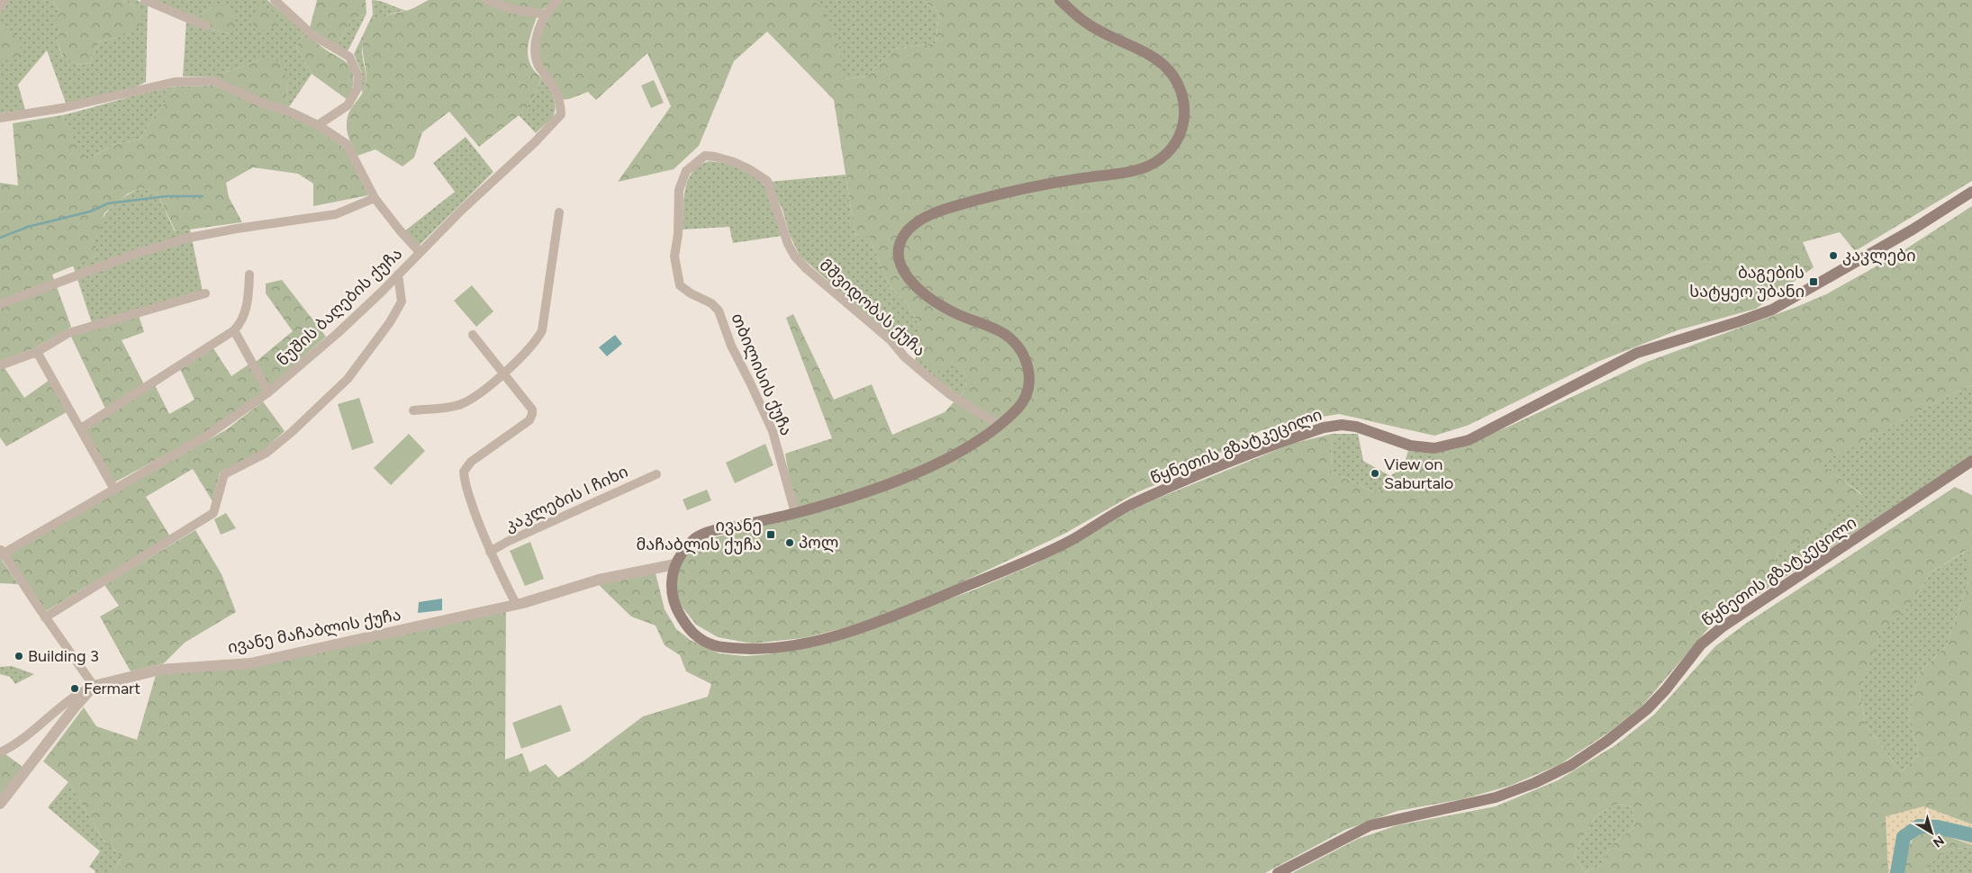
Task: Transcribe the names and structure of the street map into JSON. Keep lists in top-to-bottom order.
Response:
{
  "streets": {
    "main road": ["წყნეთის გზატკეცილი"],
    "street": [
      "ნუშის ბაღების ქუჩა",
      "მშვიდობას ქუჩა",
      "თბილისის ქუჩა",
      "კაკლების I ჩიხი",
      "ივანე მაჩაბლის ქუჩა"
    ]
  },
  "crossings": [
    ["მშვიდობას ქუჩა", "თბილისის ქუჩა"],
    ["წყნეთის გზატკეცილი", "ივანე მაჩაბლის ქუჩა"]
  ],
  "places": {
    "other": [
      "კაკლები",
      "View on Saburtalo",
      "პოლ",
      "Building 3",
      "Fermart"
    ],
    "transit": ["ბაგების სატყეო უბანი", "ივანე მაჩაბლის ქუჩა"]
  },
  "north": "bottom right"
}
